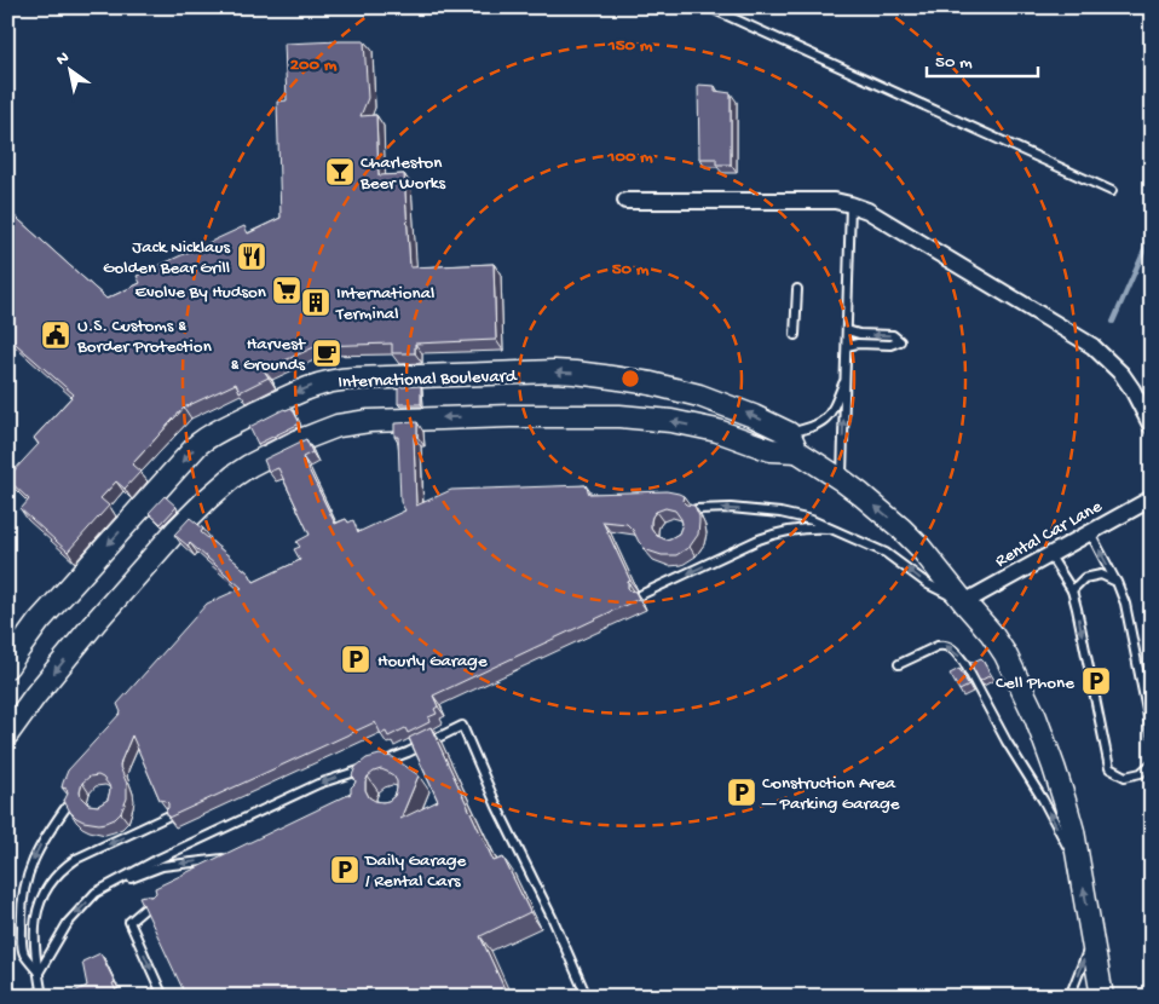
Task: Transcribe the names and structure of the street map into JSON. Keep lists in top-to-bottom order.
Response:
{
  "streets": {
    "main road": ["International Boulevard"],
    "street": ["Rental Car Lane"]
  },
  "crossings": [
    ["International Boulevard", "Rental Car Lane"]
  ],
  "one_way": ["International Boulevard"],
  "places": {
    "bar": ["Charleston Beer Works"],
    "restaurant": ["Jack Nicklaus Golden Bear Grill"],
    "supermarket": ["Evolve By Hudson"],
    "building": ["International Terminal"],
    "public building": ["U.S. Customs & Border Protection"],
    "cafe": ["Harvest & Grounds"],
    "parking": [
      "Hourly Garage",
      "Cell Phone",
      "Construction Area — Parking Garage",
      "Daily Garage / Rental Cars"
    ]
  },
  "scale_bar": "50 m",
  "north": "top left",
  "rings": [
    "150 m",
    "200 m",
    "100 m",
    "50 m"
  ]
}
